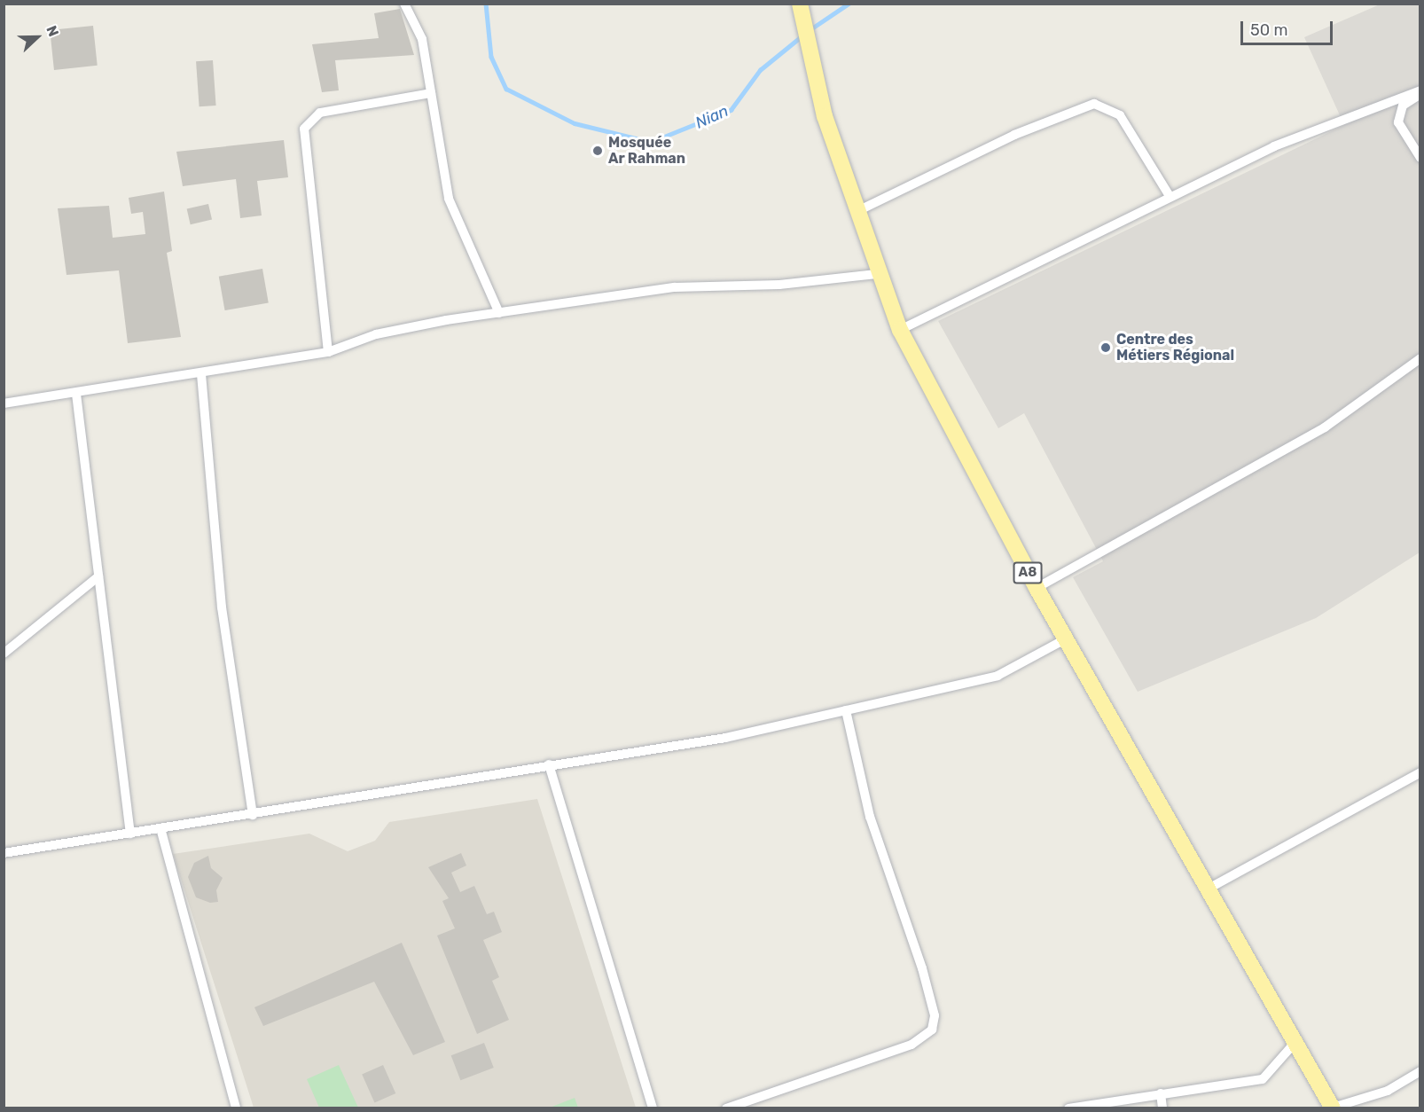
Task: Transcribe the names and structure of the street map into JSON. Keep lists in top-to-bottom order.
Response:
{
  "streets": {
    "main road": ["A8"]
  },
  "water": ["Nian"],
  "places": ["Mosquée Ar Rahman", "Centre des Métiers Régional"],
  "scale_bar": "50 m",
  "north": "right"
}
